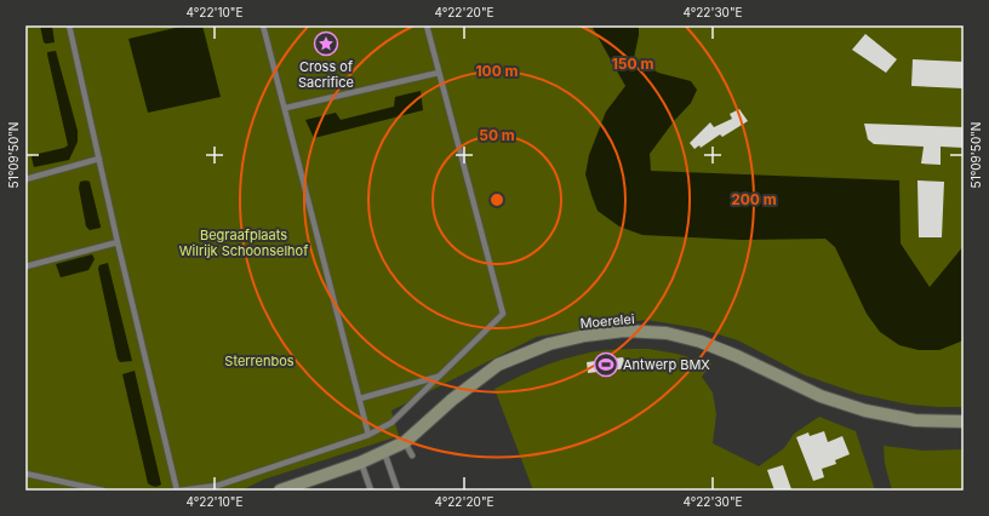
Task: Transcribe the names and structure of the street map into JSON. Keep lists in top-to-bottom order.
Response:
{
  "streets": {
    "street": ["Moerelei"]
  },
  "parks": ["Begraafplaats Wilrijk Schoonselhof", "Sterrenbos"],
  "places": {
    "place": ["Cross of Sacrifice"],
    "sports": ["Antwerp BMX"]
  },
  "coordinates": [
    "4°22'10\"E",
    "4°22'20\"E",
    "4°22'30\"E",
    "51°09'50\"N"
  ],
  "rings": [
    "150 m",
    "100 m",
    "50 m",
    "200 m"
  ]
}
